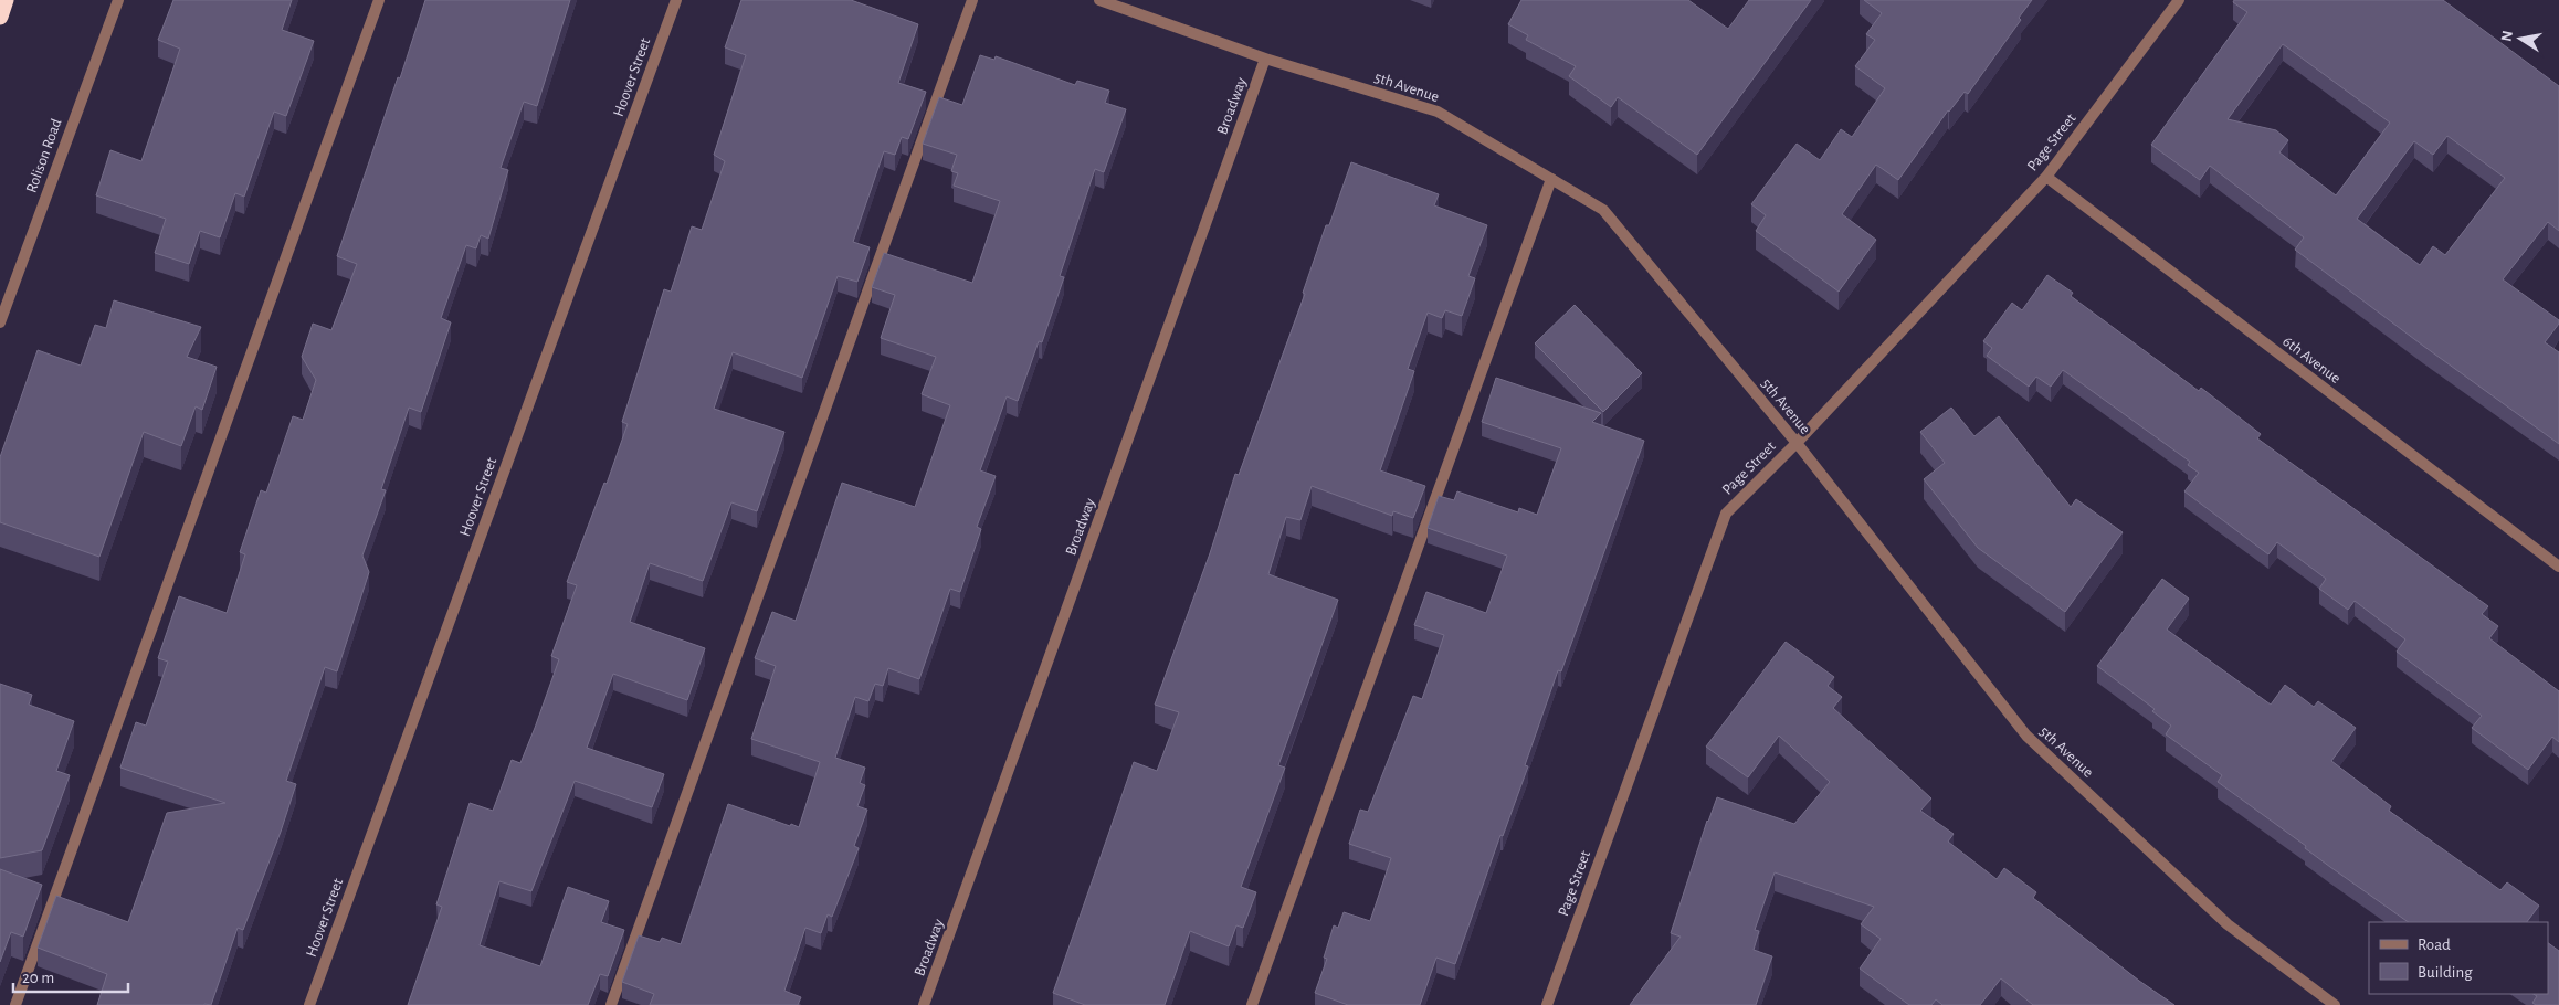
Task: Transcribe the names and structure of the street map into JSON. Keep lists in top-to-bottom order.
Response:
{
  "streets": {
    "street": [
      "Hoover Street",
      "5th Avenue",
      "Broadway",
      "Page Street",
      "Rolison Road",
      "6th Avenue"
    ]
  },
  "crossings": [
    ["5th Avenue", "Broadway"],
    ["5th Avenue", "Page Street"],
    ["Page Street", "6th Avenue"]
  ],
  "legend": ["Road", "Building"],
  "scale_bar": "20 m",
  "north": "left"
}
